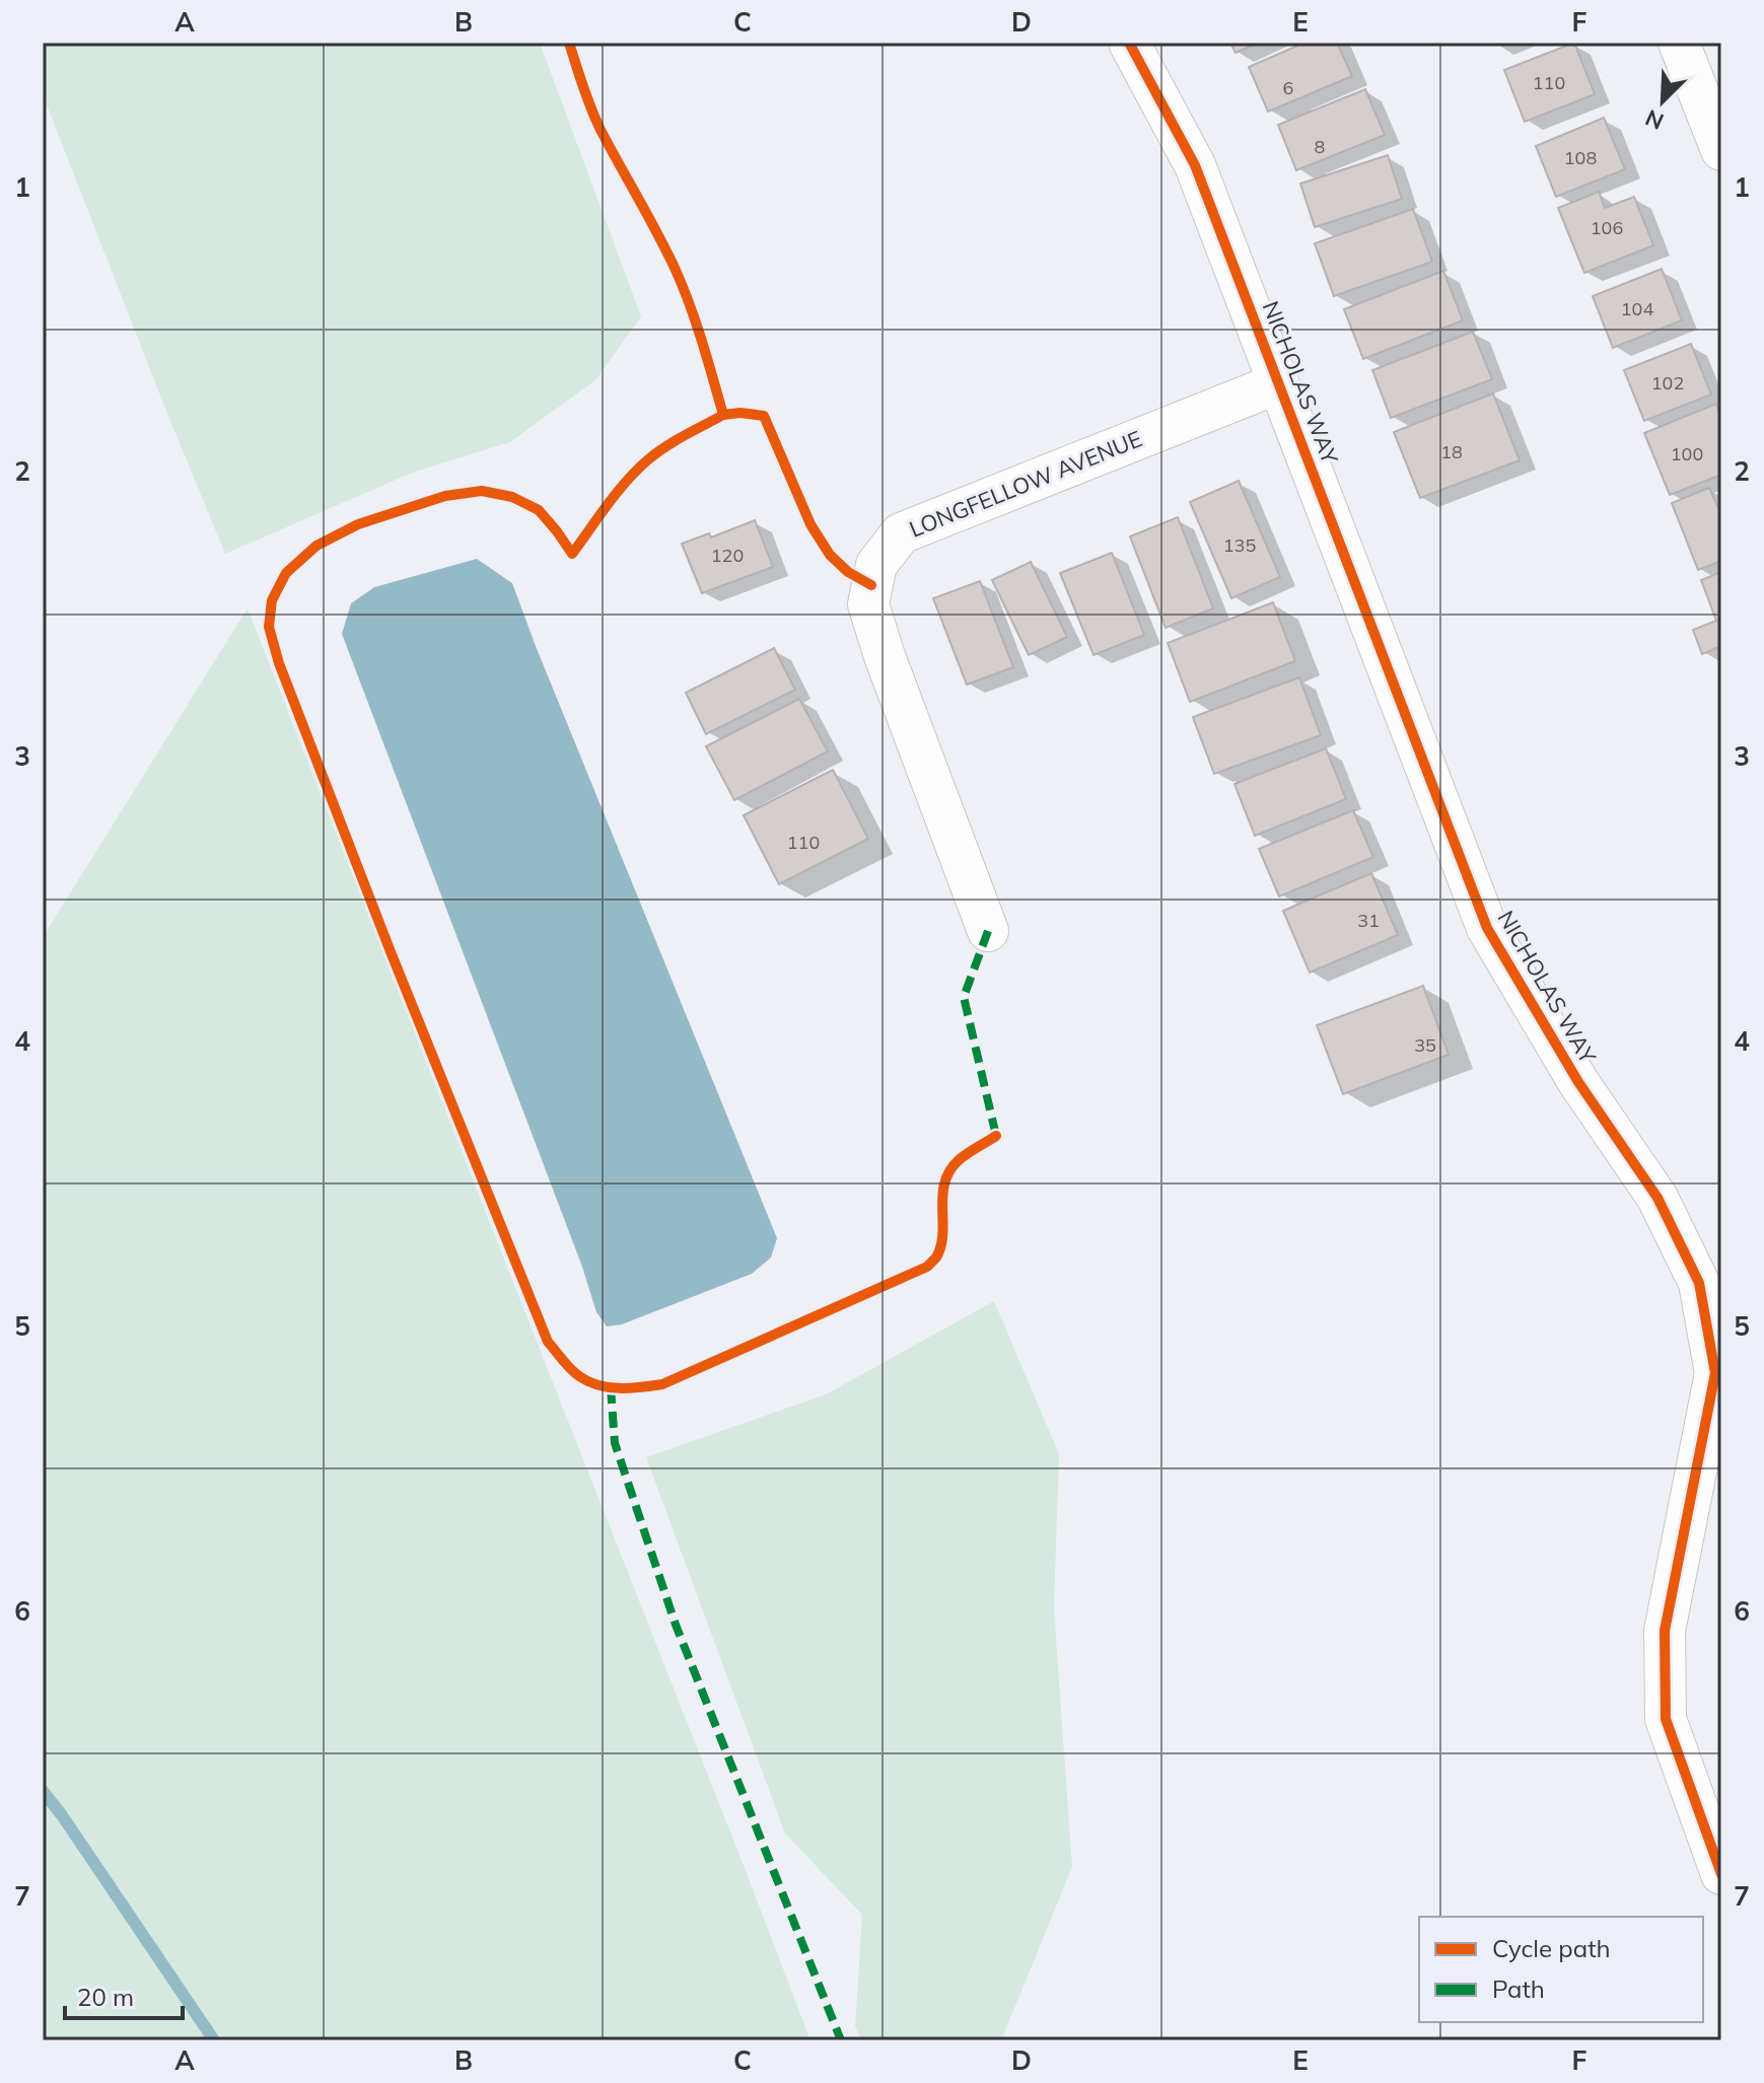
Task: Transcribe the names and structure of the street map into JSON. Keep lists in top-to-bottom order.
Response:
{
  "streets": {
    "street": ["NICHOLAS WAY", "LONGFELLOW AVENUE"]
  },
  "crossings": [
    ["NICHOLAS WAY", "LONGFELLOW AVENUE"]
  ],
  "house_numbers": [
    "110",
    "6",
    "8",
    "108",
    "106",
    "104",
    "102",
    "18",
    "100",
    "135",
    "120",
    "110",
    "31",
    "35"
  ],
  "legend": ["Cycle path", "Path"],
  "scale_bar": "20 m",
  "north": "bottom left",
  "grid": {
    "columns": [
      "A",
      "B",
      "C",
      "D",
      "E",
      "F"
    ],
    "rows": [
      "1",
      "2",
      "3",
      "4",
      "5",
      "6",
      "7"
    ]
  }
}
